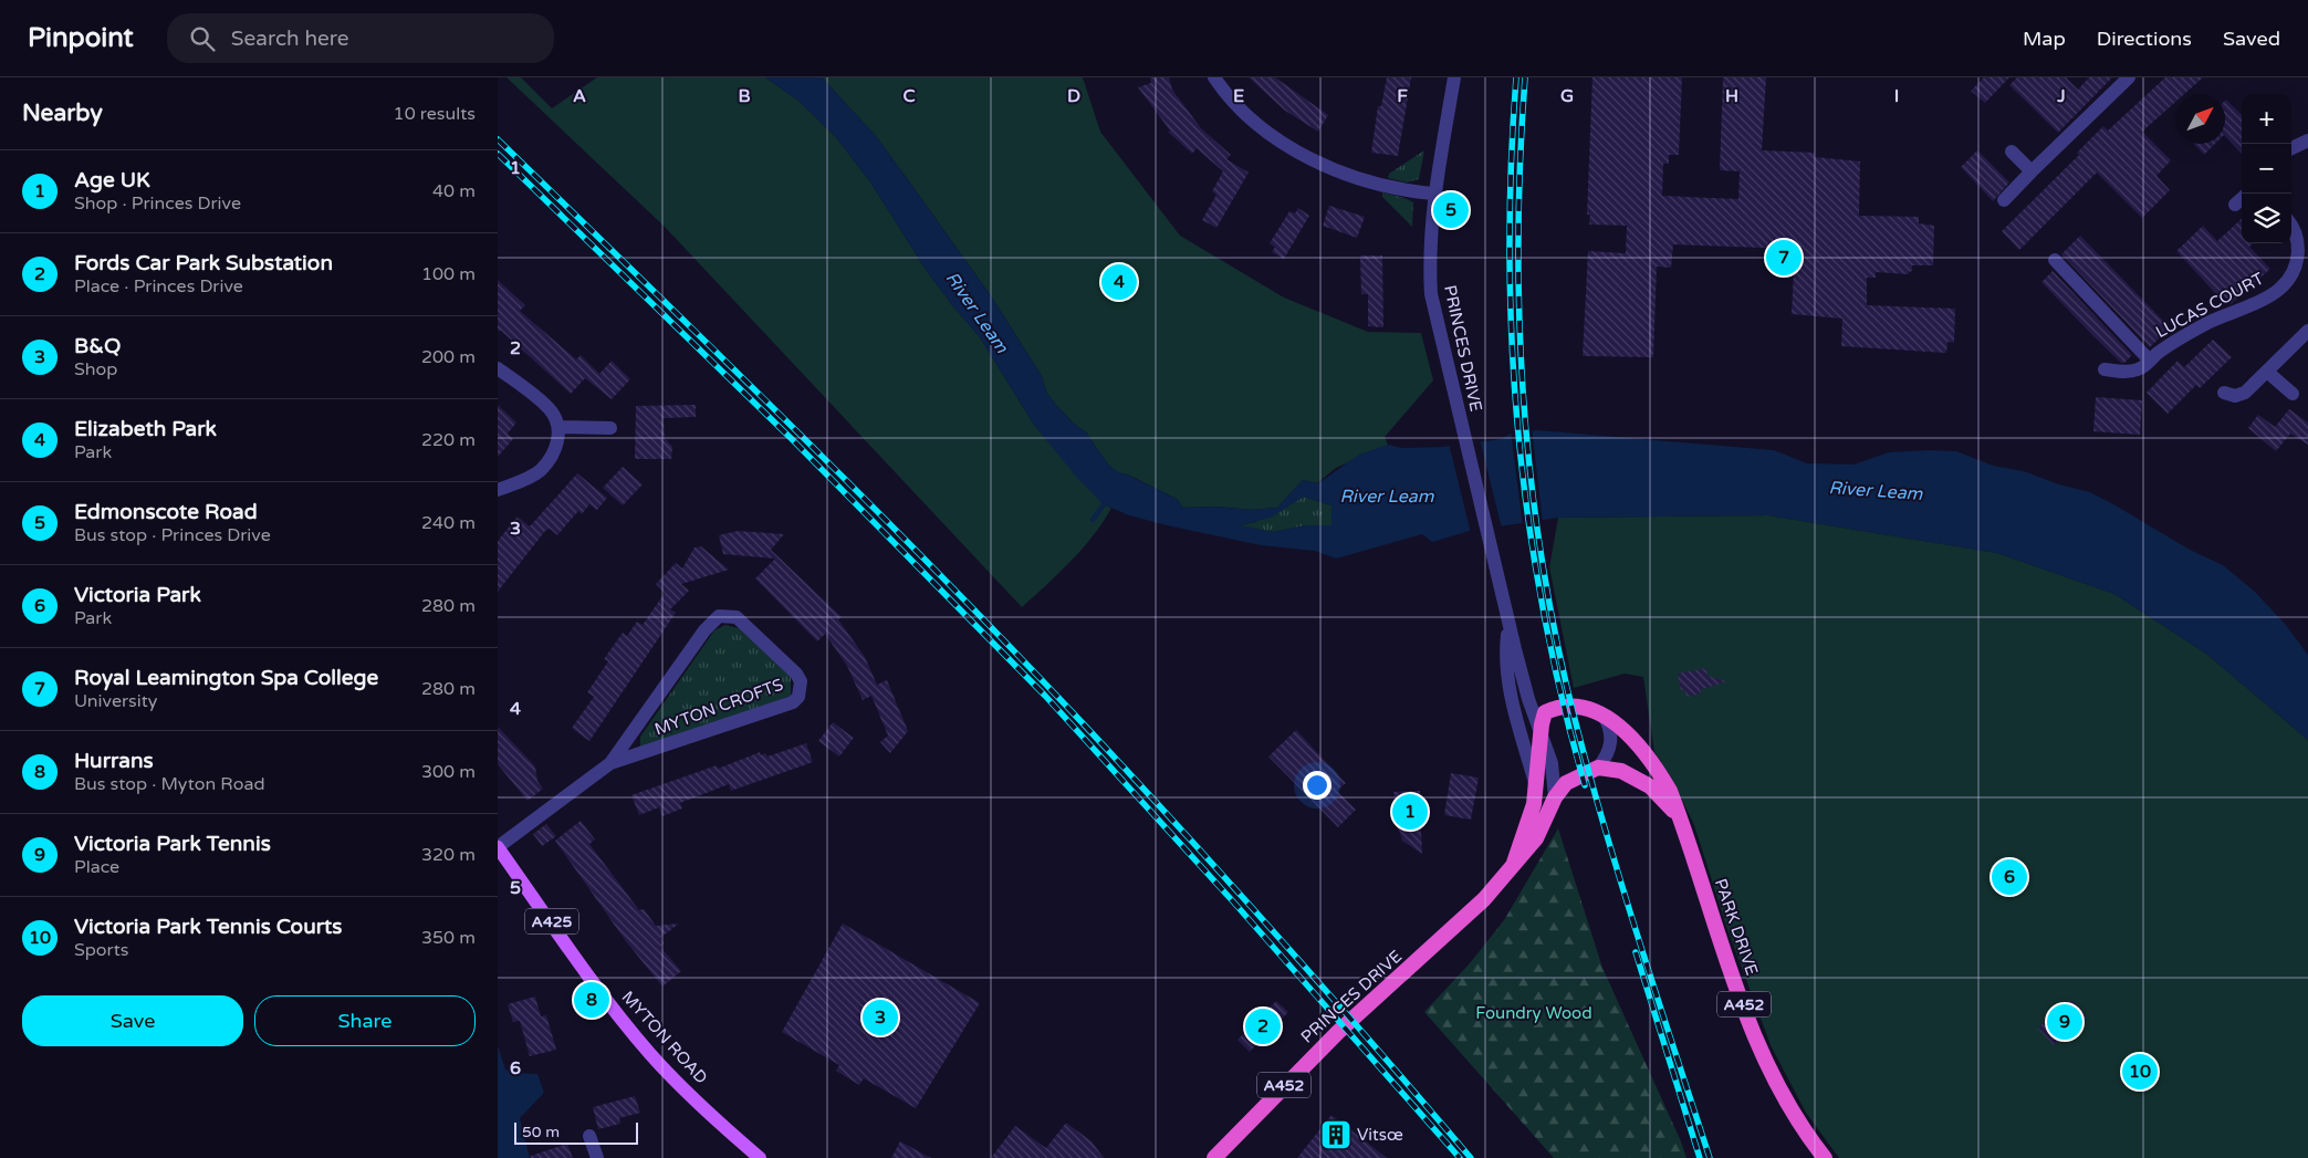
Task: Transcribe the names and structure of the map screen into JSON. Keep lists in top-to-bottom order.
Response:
{
  "streets": {
    "highway": ["PRINCES DRIVE", "PARK DRIVE", "A452"],
    "main road": ["A425", "MYTON ROAD"],
    "street": ["LUCAS COURT", "MYTON CROFTS"]
  },
  "crossings": [
    ["PRINCES DRIVE", "PARK DRIVE"],
    ["PRINCES DRIVE", "A452"],
    ["MYTON CROFTS", "MYTON ROAD"],
    ["PARK DRIVE", "A452"]
  ],
  "water": ["River Leam"],
  "parks": ["Foundry Wood"],
  "places": {
    "building": ["Vitsœ"]
  },
  "scale_bar": "50 m",
  "north": "top right",
  "page": {
    "header": "Pinpoint",
    "search": "Search here",
    "nav": ["Map", "Directions", "Saved"],
    "heading": ["Nearby", "10 results"],
    "map_buttons": ["+", "−"],
    "list": [
      {
        "mark": "1",
        "name": "Age UK",
        "note": "Shop · Princes Drive",
        "value": "40 m"
      },
      {
        "mark": "2",
        "name": "Fords Car Park Substation",
        "note": "Place · Princes Drive",
        "value": "100 m"
      },
      {
        "mark": "3",
        "name": "B&Q",
        "note": "Shop",
        "value": "200 m"
      },
      {
        "mark": "4",
        "name": "Elizabeth Park",
        "note": "Park",
        "value": "220 m"
      },
      {
        "mark": "5",
        "name": "Edmonscote Road",
        "note": "Bus stop · Princes Drive",
        "value": "240 m"
      },
      {
        "mark": "6",
        "name": "Victoria Park",
        "note": "Park",
        "value": "280 m"
      },
      {
        "mark": "7",
        "name": "Royal Leamington Spa College",
        "note": "University",
        "value": "280 m"
      },
      {
        "mark": "8",
        "name": "Hurrans",
        "note": "Bus stop · Myton Road",
        "value": "300 m"
      },
      {
        "mark": "9",
        "name": "Victoria Park Tennis",
        "note": "Place",
        "value": "320 m"
      },
      {
        "mark": "10",
        "name": "Victoria Park Tennis Courts",
        "note": "Sports",
        "value": "350 m"
      }
    ],
    "pins": [
      "5",
      "7",
      "4",
      "1",
      "6",
      "8",
      "3",
      "9",
      "2",
      "10"
    ],
    "buttons": ["Save", "Share"],
    "scale": "50 m"
  },
  "grid": {
    "columns": [
      "A",
      "B",
      "C",
      "D",
      "E",
      "F",
      "G",
      "H",
      "I",
      "J"
    ],
    "rows": [
      "1",
      "2",
      "3",
      "4",
      "5",
      "6"
    ]
  }
}
